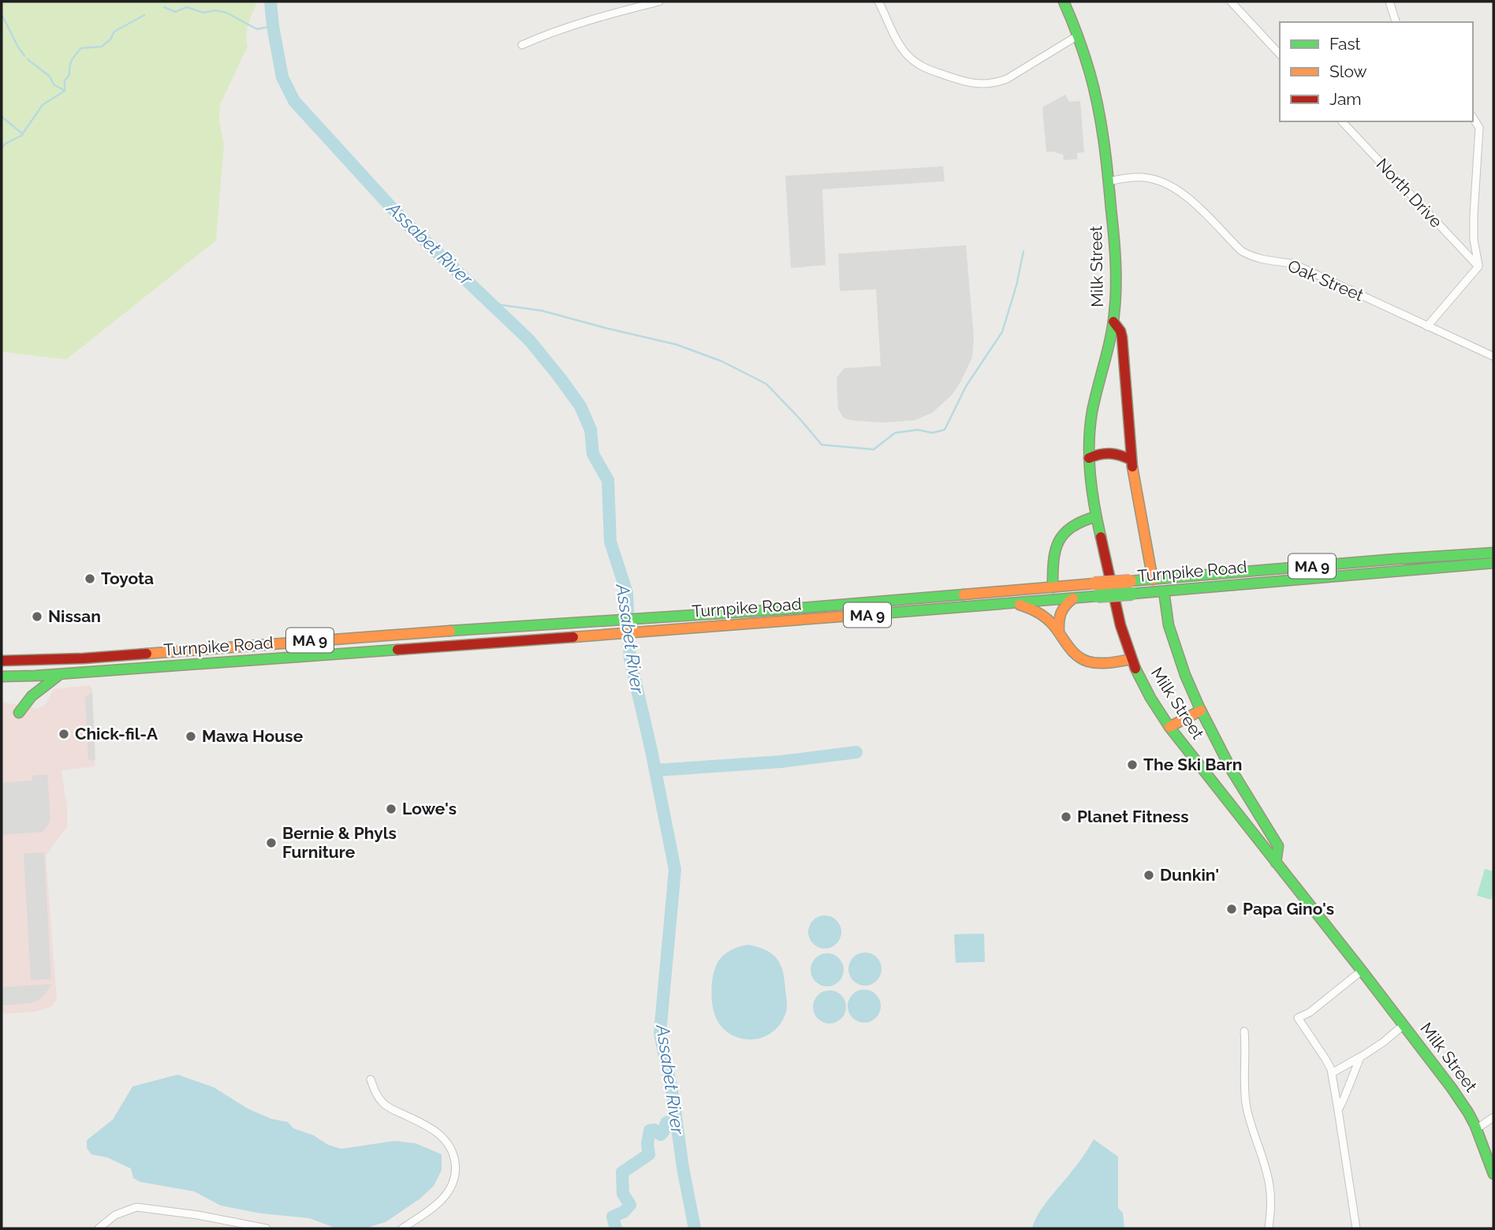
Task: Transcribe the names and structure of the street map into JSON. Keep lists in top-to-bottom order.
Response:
{
  "streets": {
    "main road": ["Milk Street", "MA 9", "Turnpike Road"],
    "street": ["North Drive", "Oak Street"]
  },
  "crossings": [
    ["Milk Street", "Oak Street"]
  ],
  "water": ["Assabet River"],
  "places": [
    "Toyota",
    "Nissan",
    "Chick-fil-A",
    "Mawa House",
    "The Ski Barn",
    "Lowe's",
    "Planet Fitness",
    "Bernie & Phyls Furniture",
    "Dunkin'",
    "Papa Gino's"
  ],
  "legend": ["Fast", "Slow", "Jam"]
}
